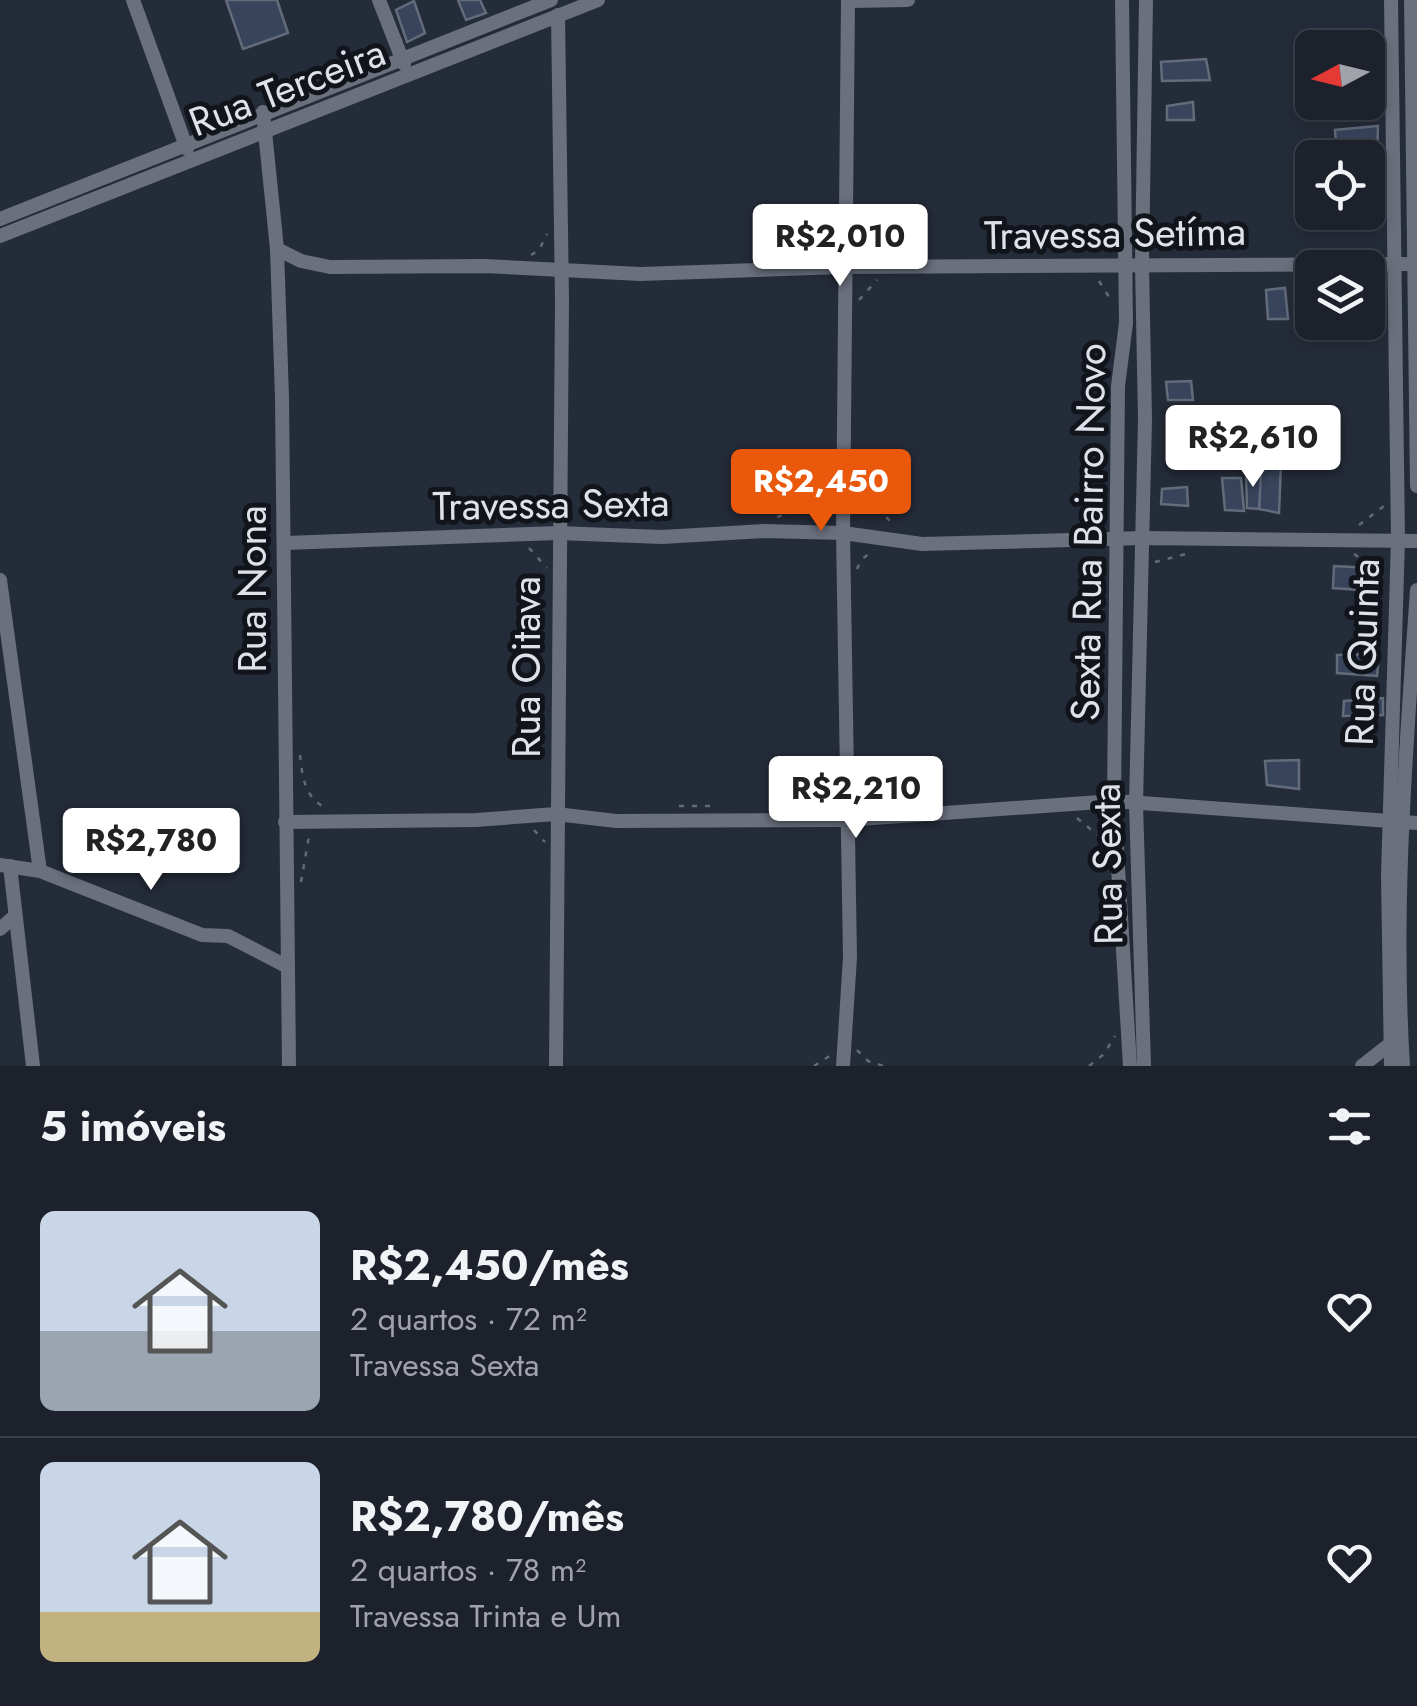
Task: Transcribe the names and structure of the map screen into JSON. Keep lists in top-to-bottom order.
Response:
{
  "streets": {
    "street": [
      "Rua Terceira",
      "Travessa Setíma",
      "Travessa Sexta",
      "Sexta Rua Bairro Novo",
      "Rua Nona",
      "Rua Quinta",
      "Rua Oitava",
      "Rua Sexta"
    ]
  },
  "crossings": [
    ["Rua Terceira", "Rua Nona"],
    ["Rua Terceira", "Rua Oitava"],
    ["Travessa Setíma", "Sexta Rua Bairro Novo"],
    ["Travessa Setíma", "Rua Nona"],
    ["Travessa Setíma", "Rua Quinta"],
    ["Travessa Setíma", "Rua Oitava"],
    ["Travessa Setíma", "Rua Sexta"],
    ["Travessa Sexta", "Sexta Rua Bairro Novo"],
    ["Travessa Sexta", "Rua Nona"],
    ["Travessa Sexta", "Rua Quinta"],
    ["Travessa Sexta", "Rua Oitava"],
    ["Travessa Sexta", "Rua Sexta"],
    ["Sexta Rua Bairro Novo", "Rua Sexta"]
  ],
  "north": "left",
  "page": {
    "price": [
      "R$2,010",
      "R$2,610",
      "R$2,450",
      "R$2,210",
      "R$2,780"
    ],
    "heading": "5 imóveis",
    "list": [
      {
        "name": "R$2,450/mês",
        "note": "2 quartos · 72 m² · Travessa Sexta"
      },
      {
        "name": "R$2,780/mês",
        "note": "2 quartos · 78 m² · Travessa Trinta e Um"
      }
    ]
  }
}
